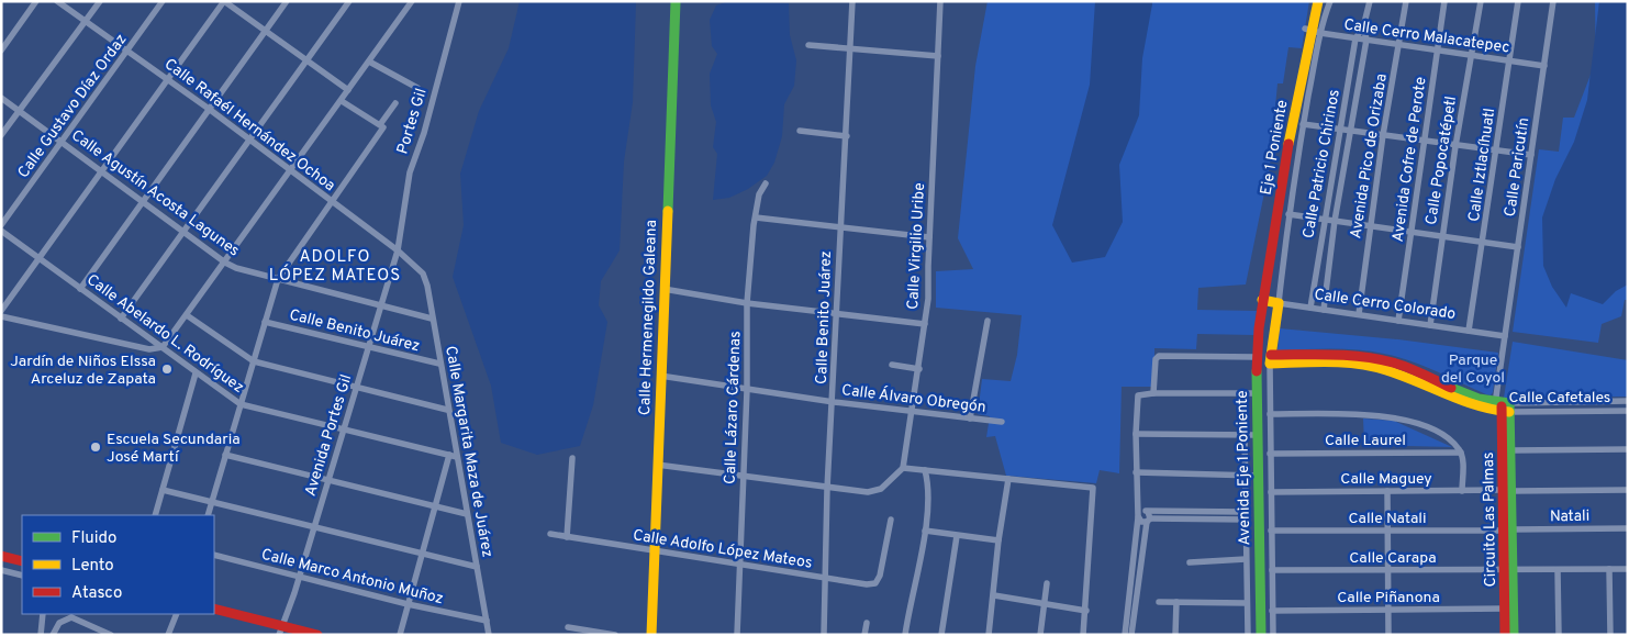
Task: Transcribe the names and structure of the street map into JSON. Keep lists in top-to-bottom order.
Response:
{
  "streets": {
    "street": [
      "Calle Cerro Malacatepec",
      "Calle Gustavo Díaz Ordaz",
      "Portes Gil",
      "Calle Rafaél Hernández Ochoa",
      "Eje 1 Poniente",
      "Avenida Pico de Orizaba",
      "Avenida Cofre de Perote",
      "Calle Popocatépetl",
      "Calle Patricio Chirinos",
      "Calle Iztlacíhuatl",
      "Calle Paricutín",
      "Calle Agustín Acosta Lagunes",
      "Calle Virgilio Uribe",
      "Calle Cerro Colorado",
      "Calle Hermenegildo Galeana",
      "Calle Benito Juárez",
      "Calle Abelardo L. Rodríguez",
      "Calle Cafetales",
      "Calle Álvaro Obregón",
      "Calle Lázaro Cárdenas",
      "Avenida Portes Gil",
      "Calle Laurel",
      "Calle Margarita Maza de Juárez",
      "Avenida Eje 1 Poniente",
      "Calle Maguey",
      "Natali",
      "Calle Natali",
      "Circuito Las Palmas",
      "Calle Adolfo López Mateos",
      "Calle Carapa",
      "Calle Marco Antonio Muñoz",
      "Calle Piñanona"
    ]
  },
  "crossings": [
    ["Calle Cerro Malacatepec", "Eje 1 Poniente"],
    ["Calle Cerro Malacatepec", "Avenida Pico de Orizaba"],
    ["Calle Cerro Malacatepec", "Avenida Cofre de Perote"],
    ["Calle Cerro Malacatepec", "Calle Popocatépetl"],
    ["Calle Cerro Malacatepec", "Calle Patricio Chirinos"],
    ["Calle Cerro Malacatepec", "Calle Iztlacíhuatl"],
    ["Calle Cerro Malacatepec", "Calle Paricutín"],
    ["Calle Gustavo Díaz Ordaz", "Calle Rafaél Hernández Ochoa"],
    ["Calle Gustavo Díaz Ordaz", "Calle Agustín Acosta Lagunes"],
    ["Portes Gil", "Calle Rafaél Hernández Ochoa"],
    ["Portes Gil", "Avenida Portes Gil"],
    ["Calle Rafaél Hernández Ochoa", "Avenida Portes Gil"],
    ["Calle Rafaél Hernández Ochoa", "Calle Margarita Maza de Juárez"],
    ["Eje 1 Poniente", "Calle Cerro Colorado"],
    ["Eje 1 Poniente", "Avenida Eje 1 Poniente"],
    ["Avenida Pico de Orizaba", "Calle Cerro Colorado"],
    ["Avenida Cofre de Perote", "Calle Cerro Colorado"],
    ["Calle Popocatépetl", "Calle Cerro Colorado"],
    ["Calle Patricio Chirinos", "Calle Cerro Colorado"],
    ["Calle Iztlacíhuatl", "Calle Cerro Colorado"],
    ["Calle Paricutín", "Calle Cerro Colorado"],
    ["Calle Paricutín", "Calle Cafetales"],
    ["Calle Paricutín", "Circuito Las Palmas"],
    ["Calle Agustín Acosta Lagunes", "Avenida Portes Gil"],
    ["Calle Agustín Acosta Lagunes", "Calle Margarita Maza de Juárez"],
    ["Calle Virgilio Uribe", "Calle Álvaro Obregón"],
    ["Calle Cerro Colorado", "Avenida Eje 1 Poniente"],
    ["Calle Hermenegildo Galeana", "Calle Álvaro Obregón"],
    ["Calle Hermenegildo Galeana", "Calle Adolfo López Mateos"],
    ["Calle Benito Juárez", "Calle Álvaro Obregón"],
    ["Calle Benito Juárez", "Avenida Portes Gil"],
    ["Calle Benito Juárez", "Calle Margarita Maza de Juárez"],
    ["Calle Benito Juárez", "Calle Adolfo López Mateos"],
    ["Calle Abelardo L. Rodríguez", "Avenida Portes Gil"],
    ["Calle Abelardo L. Rodríguez", "Calle Margarita Maza de Juárez"],
    ["Calle Cafetales", "Avenida Eje 1 Poniente"],
    ["Calle Cafetales", "Circuito Las Palmas"],
    ["Calle Álvaro Obregón", "Calle Lázaro Cárdenas"],
    ["Calle Lázaro Cárdenas", "Calle Adolfo López Mateos"],
    ["Avenida Portes Gil", "Calle Marco Antonio Muñoz"],
    ["Calle Laurel", "Avenida Eje 1 Poniente"],
    ["Calle Margarita Maza de Juárez", "Calle Marco Antonio Muñoz"],
    ["Avenida Eje 1 Poniente", "Calle Maguey"],
    ["Avenida Eje 1 Poniente", "Calle Natali"],
    ["Avenida Eje 1 Poniente", "Calle Carapa"],
    ["Avenida Eje 1 Poniente", "Calle Piñanona"],
    ["Calle Maguey", "Circuito Las Palmas"],
    ["Natali", "Calle Natali"],
    ["Natali", "Circuito Las Palmas"],
    ["Calle Natali", "Circuito Las Palmas"],
    ["Circuito Las Palmas", "Calle Carapa"],
    ["Circuito Las Palmas", "Calle Piñanona"]
  ],
  "districts": ["ADOLFO LÓPEZ MATEOS"],
  "parks": ["Parque del Coyol"],
  "places": ["Jardín de Niños Elssa Arceluz de Zapata", "Escuela Secundaria José Martí"],
  "legend": ["Fluido", "Lento", "Atasco"]
}
